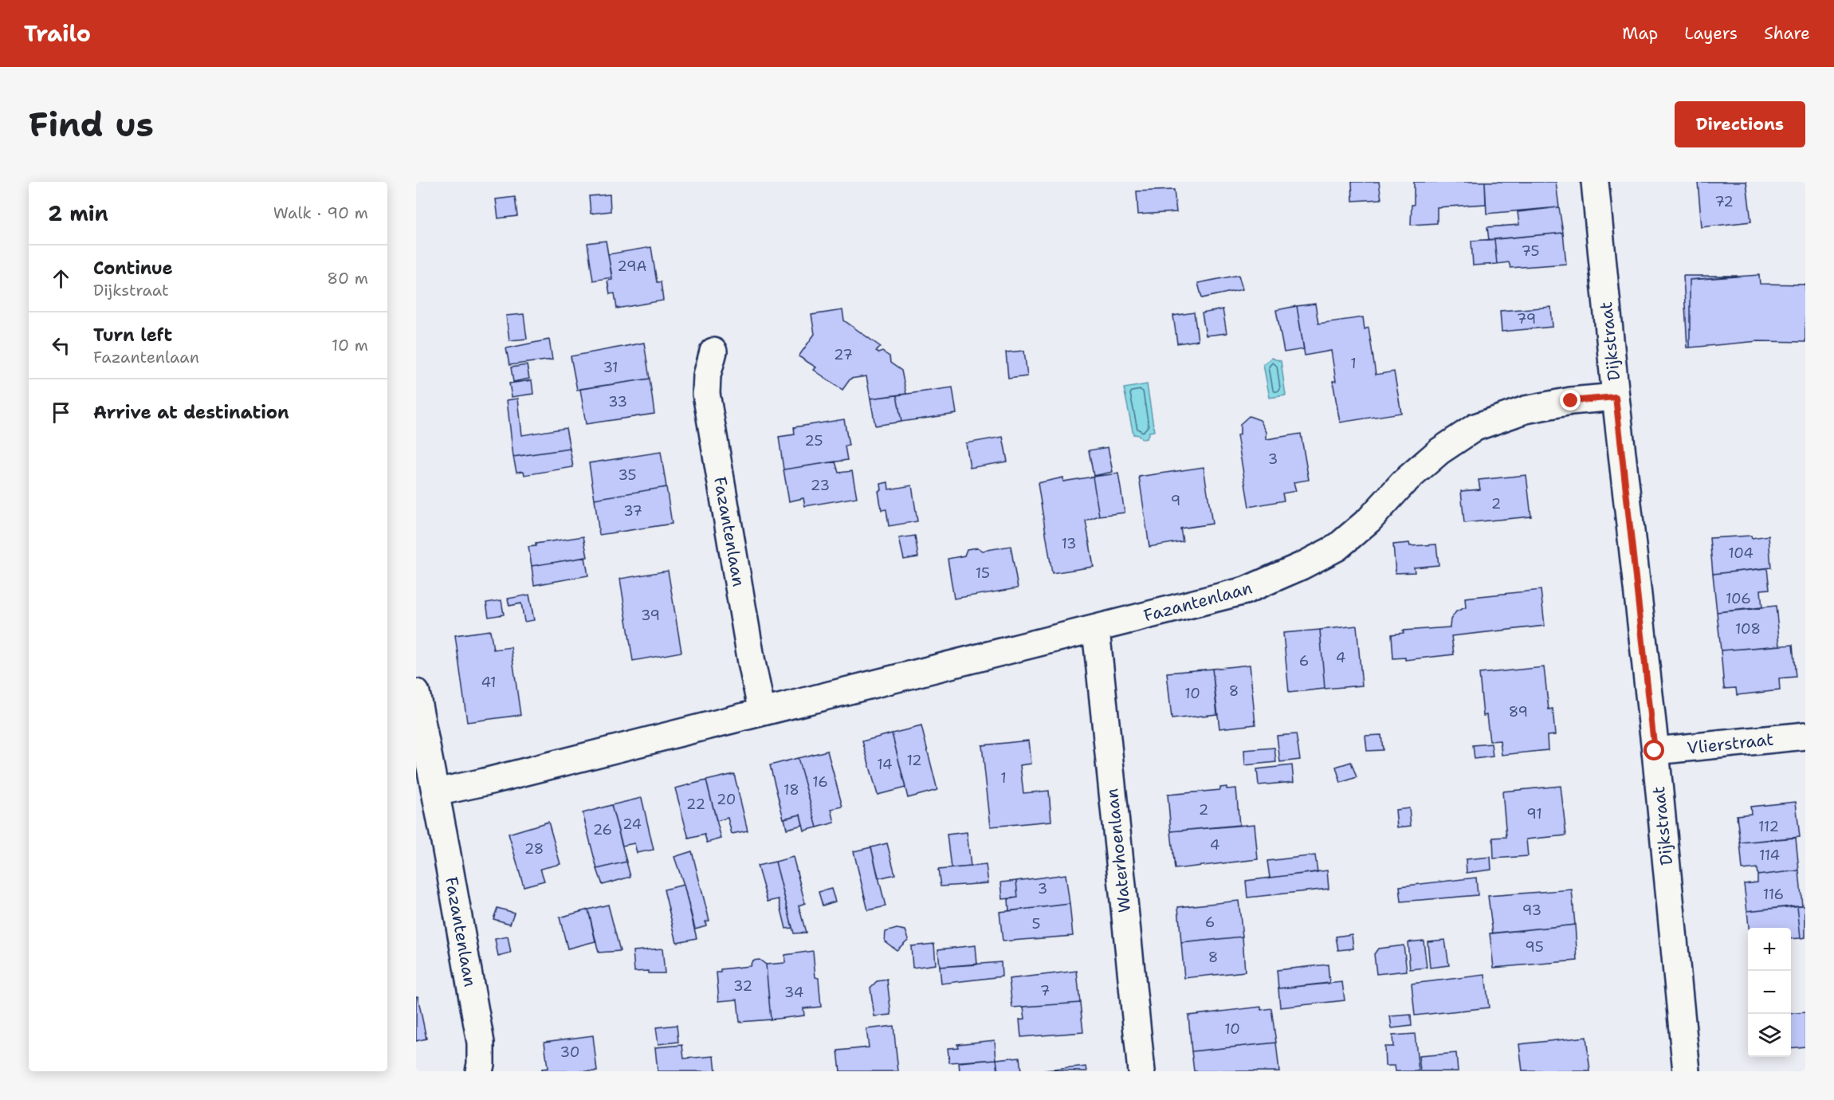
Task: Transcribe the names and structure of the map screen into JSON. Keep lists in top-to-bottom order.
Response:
{
  "streets": {
    "street": [
      "Dijkstraat",
      "Fazantenlaan",
      "Vlierstraat",
      "Waterhoenlaan"
    ]
  },
  "crossings": [
    ["Dijkstraat", "Fazantenlaan"],
    ["Dijkstraat", "Vlierstraat"],
    ["Fazantenlaan", "Waterhoenlaan"]
  ],
  "house_numbers": [
    "72",
    "75",
    "29A",
    "79",
    "27",
    "1",
    "31",
    "33",
    "25",
    "3",
    "35",
    "23",
    "9",
    "2",
    "37",
    "13",
    "104",
    "15",
    "106",
    "39",
    "108",
    "4",
    "6",
    "41",
    "8",
    "10",
    "89",
    "12",
    "14",
    "1",
    "16",
    "18",
    "20",
    "22",
    "2",
    "91",
    "24",
    "112",
    "26",
    "4",
    "28",
    "114",
    "3",
    "116",
    "93",
    "6",
    "5",
    "95",
    "8",
    "32",
    "7",
    "34",
    "10",
    "30"
  ],
  "page": {
    "header": "Trailo",
    "nav": ["Map", "Layers", "Share"],
    "buttons": "Directions",
    "title": "Find us",
    "heading": ["2 min", "Walk · 90 m"],
    "list": [
      ["Continue", "Dijkstraat", "80 m"],
      ["Turn left", "Fazantenlaan", "10 m"],
      "Arrive at destination"
    ],
    "map_buttons": ["+", "−"]
  }
}
